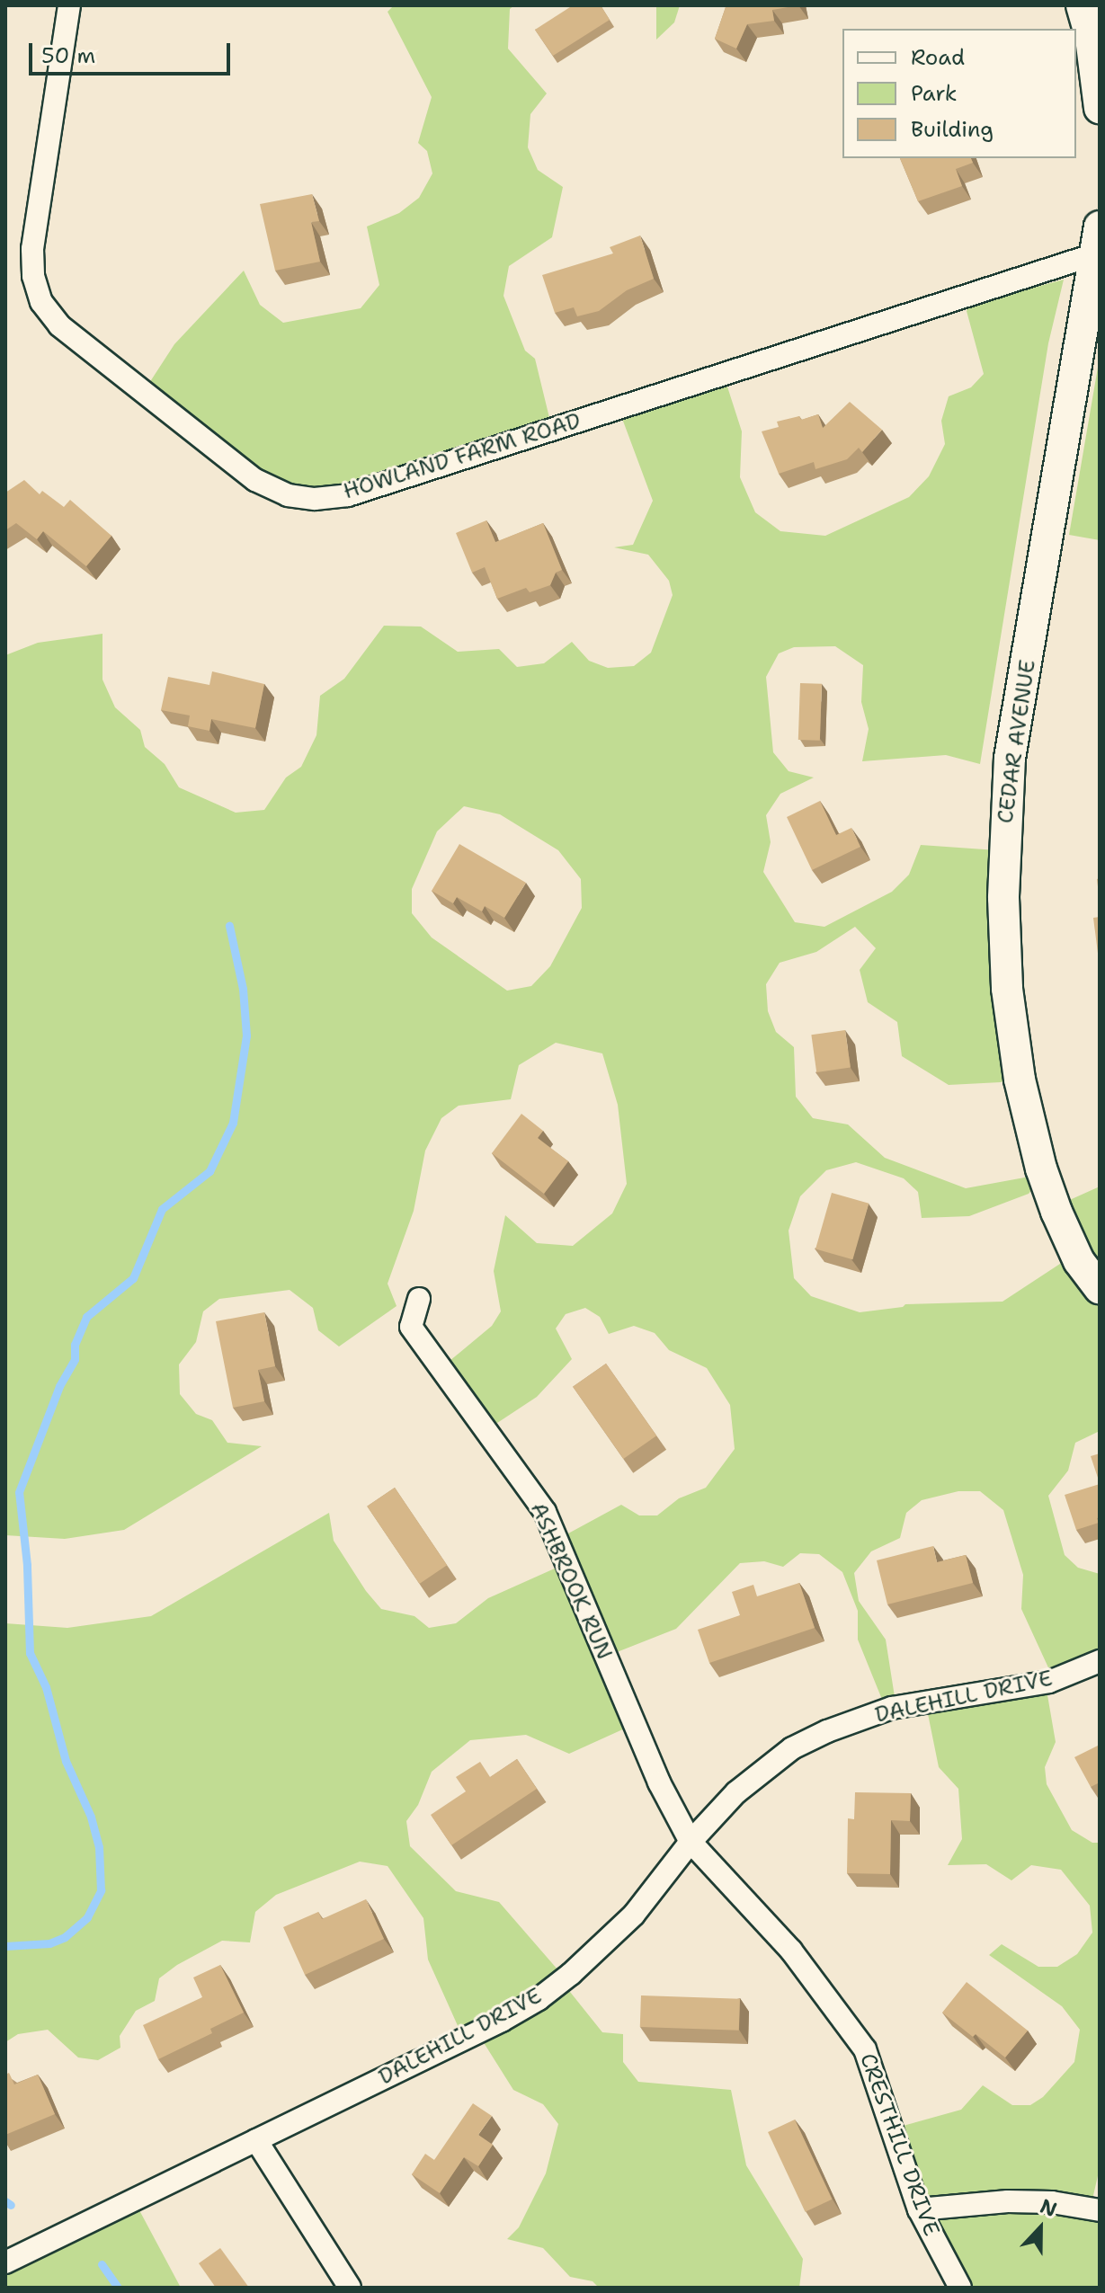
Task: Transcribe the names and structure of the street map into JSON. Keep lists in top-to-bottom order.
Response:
{
  "streets": {
    "street": [
      "HOWLAND FARM ROAD",
      "CEDAR AVENUE",
      "ASHBROOK RUN",
      "DALEHILL DRIVE",
      "CRESTHILL DRIVE"
    ]
  },
  "crossings": [
    ["HOWLAND FARM ROAD", "CEDAR AVENUE"],
    ["ASHBROOK RUN", "DALEHILL DRIVE"],
    ["ASHBROOK RUN", "CRESTHILL DRIVE"],
    ["DALEHILL DRIVE", "CRESTHILL DRIVE"]
  ],
  "legend": ["Road", "Park", "Building"],
  "scale_bar": "50 m",
  "north": "top"
}
